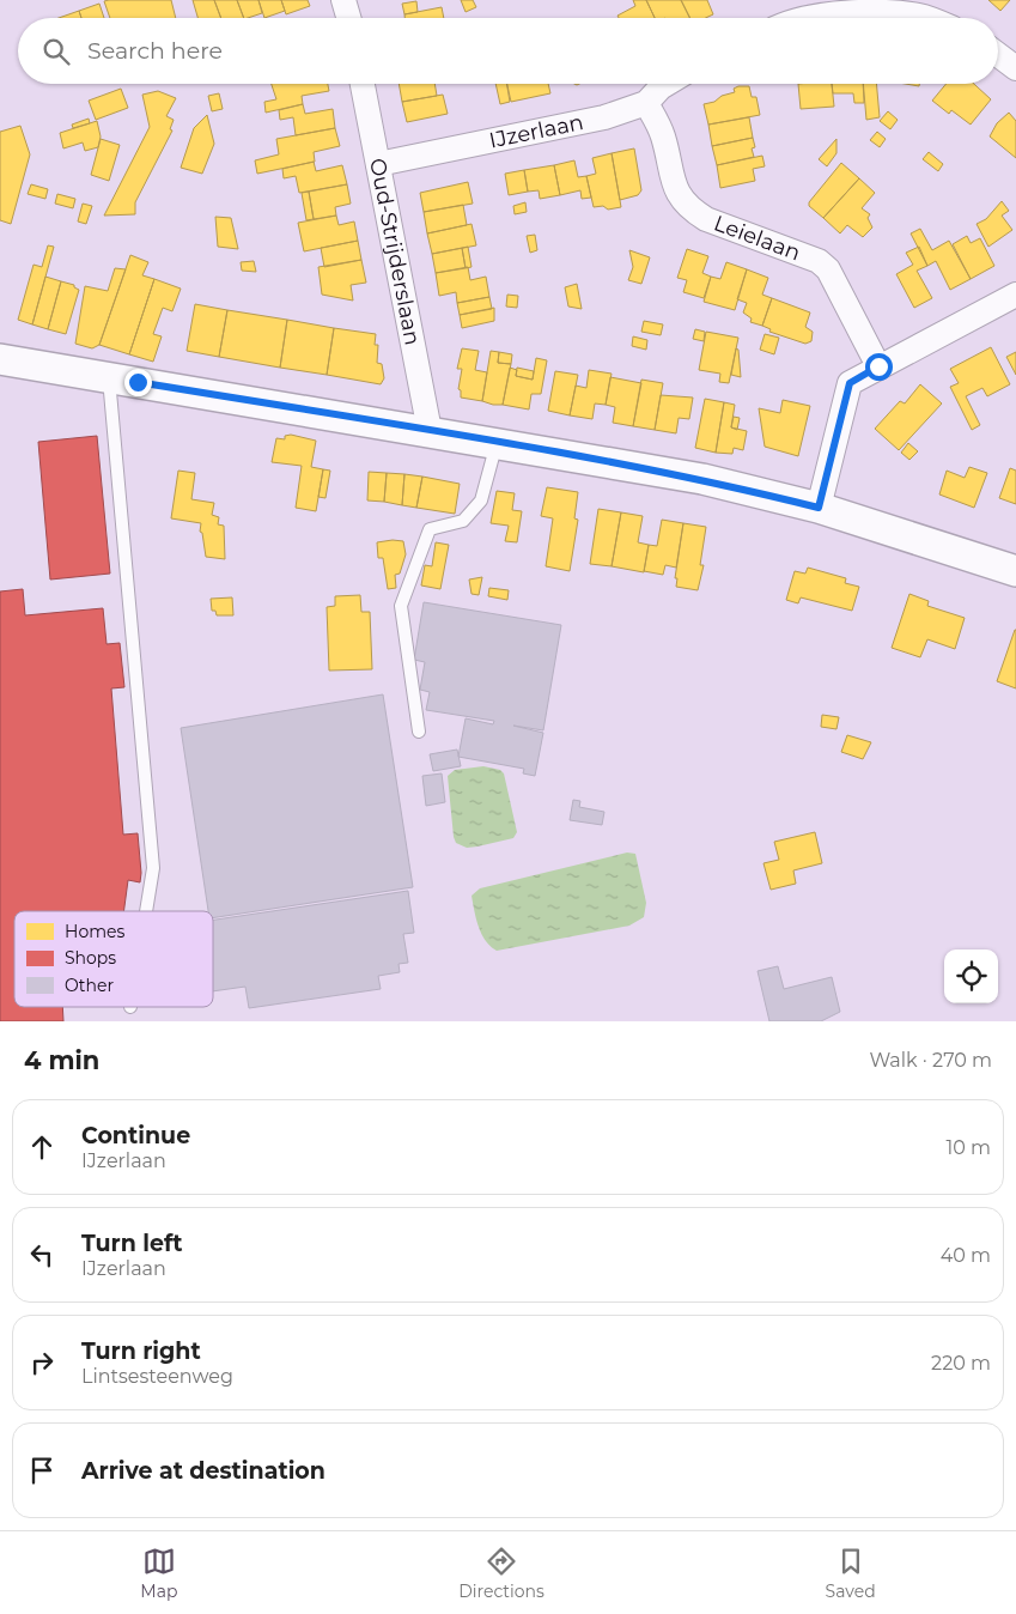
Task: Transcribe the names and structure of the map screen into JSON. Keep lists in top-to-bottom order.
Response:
{
  "streets": {
    "street": ["IJzerlaan", "Leielaan", "Oud-Strijderslaan"]
  },
  "crossings": [
    ["IJzerlaan", "Leielaan"],
    ["IJzerlaan", "Oud-Strijderslaan"]
  ],
  "legend": ["Homes", "Shops", "Other"],
  "page": {
    "search": "Search here",
    "heading": ["4 min", "Walk · 270 m"],
    "list": [
      ["Continue", "IJzerlaan", "10 m"],
      ["Turn left", "IJzerlaan", "40 m"],
      ["Turn right", "Lintsesteenweg", "220 m"],
      "Arrive at destination"
    ],
    "nav": ["Map", "Directions", "Saved"]
  }
}
